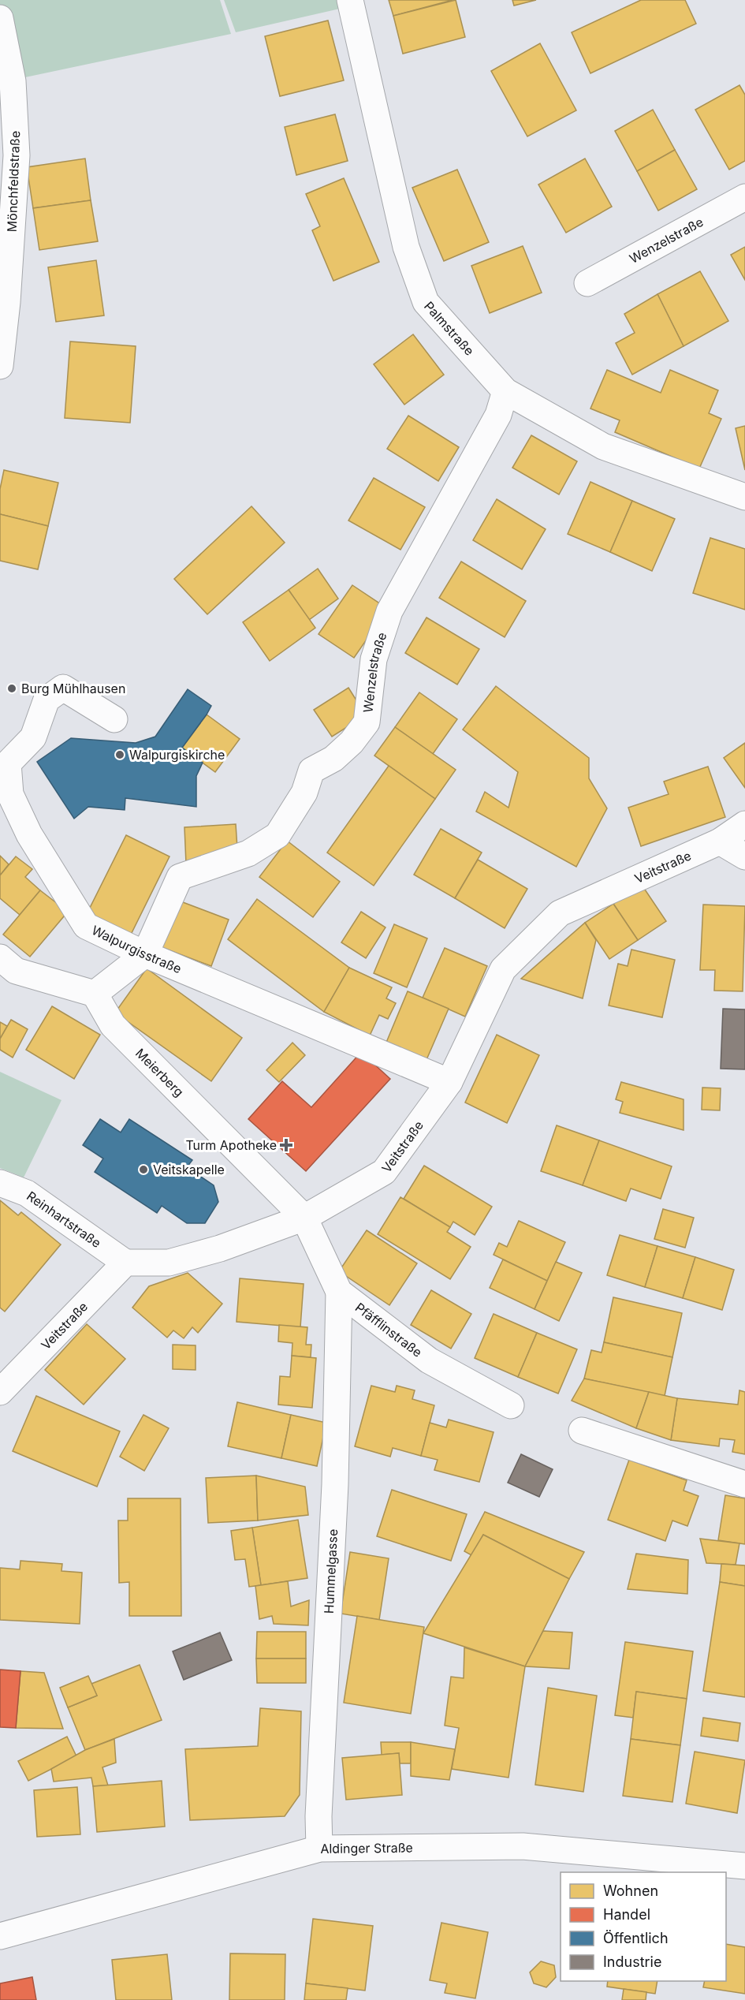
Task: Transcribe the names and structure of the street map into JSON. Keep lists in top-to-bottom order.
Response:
{
  "streets": {
    "street": [
      "Mönchfeldstraße",
      "Wenzelstraße",
      "Palmstraße",
      "Veitstraße",
      "Walpurgisstraße",
      "Meierberg",
      "Reinhartstraße",
      "Pfäfflinstraße",
      "Hummelgasse",
      "Aldinger Straße"
    ]
  },
  "crossings": [
    ["Wenzelstraße", "Palmstraße"],
    ["Wenzelstraße", "Walpurgisstraße"],
    ["Wenzelstraße", "Meierberg"],
    ["Veitstraße", "Walpurgisstraße"],
    ["Veitstraße", "Meierberg"],
    ["Veitstraße", "Reinhartstraße"],
    ["Veitstraße", "Pfäfflinstraße"],
    ["Meierberg", "Pfäfflinstraße"],
    ["Pfäfflinstraße", "Hummelgasse"],
    ["Hummelgasse", "Aldinger Straße"]
  ],
  "places": {
    "other": ["Burg Mühlhausen", "Walpurgiskirche", "Veitskapelle"],
    "health": ["Turm Apotheke"]
  },
  "legend": [
    "Wohnen",
    "Handel",
    "Öffentlich",
    "Industrie"
  ]
}
